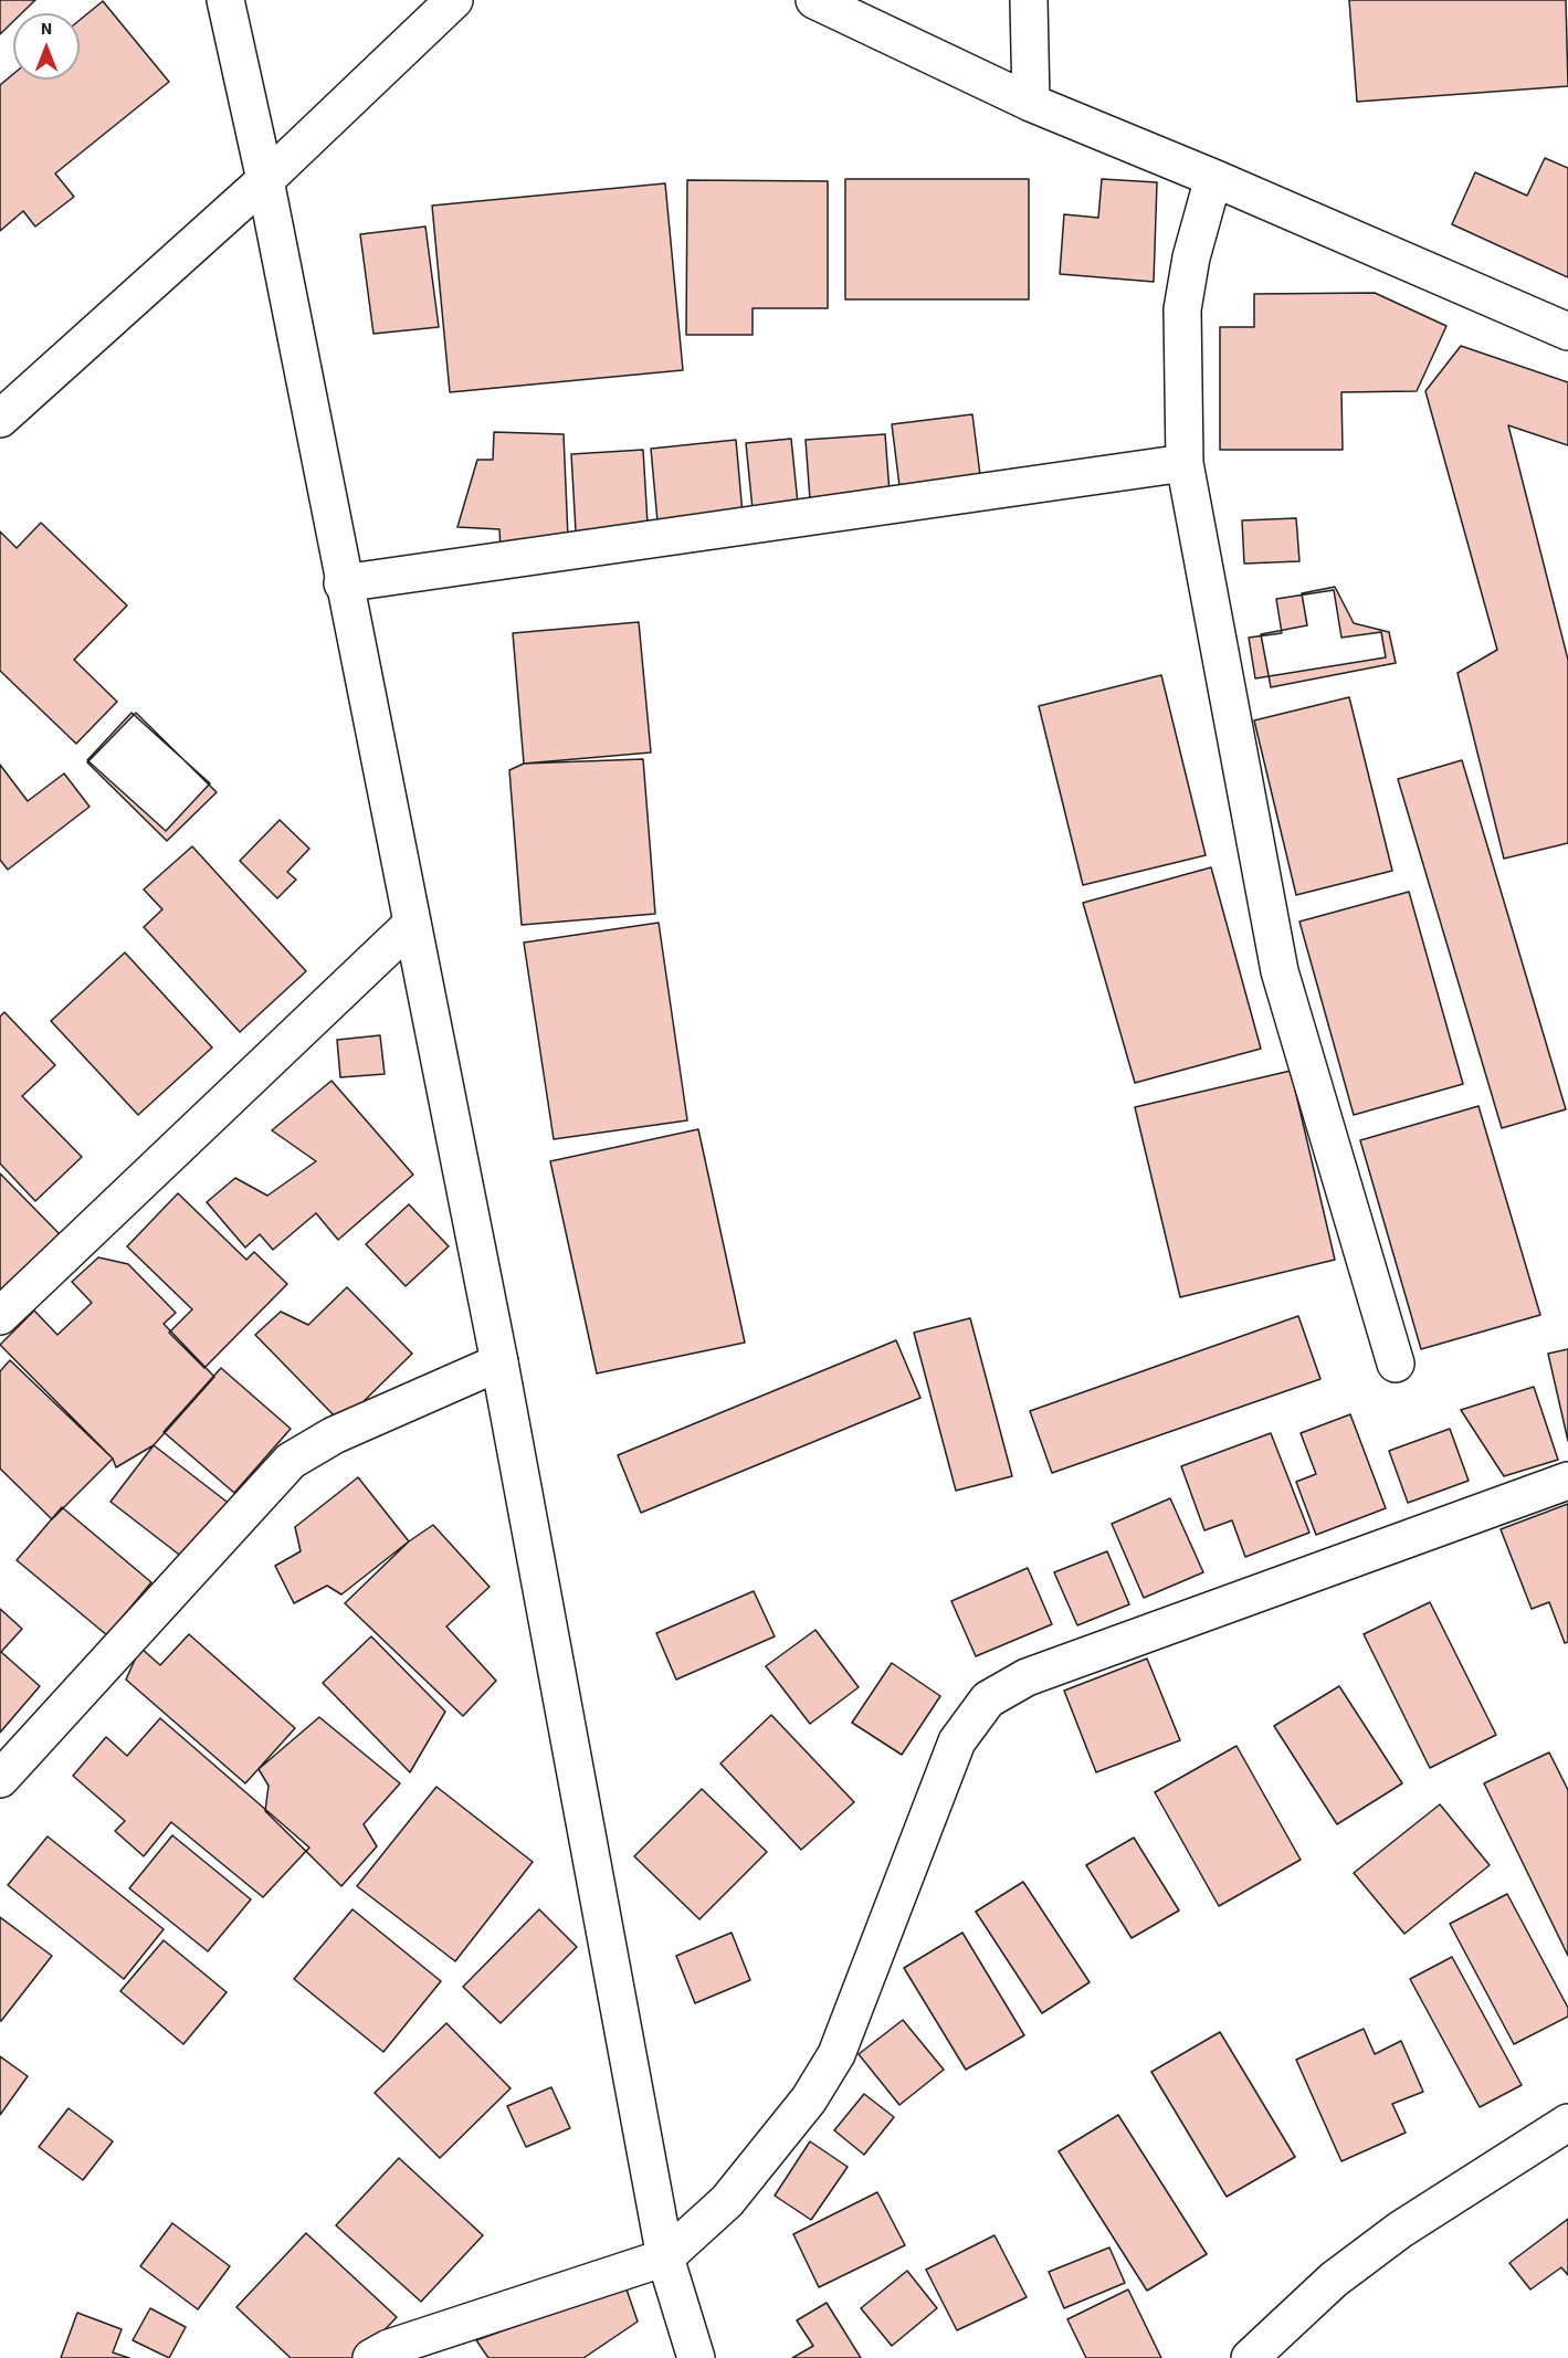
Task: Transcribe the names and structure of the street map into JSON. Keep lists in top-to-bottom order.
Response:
{
  "north": "top"
}
